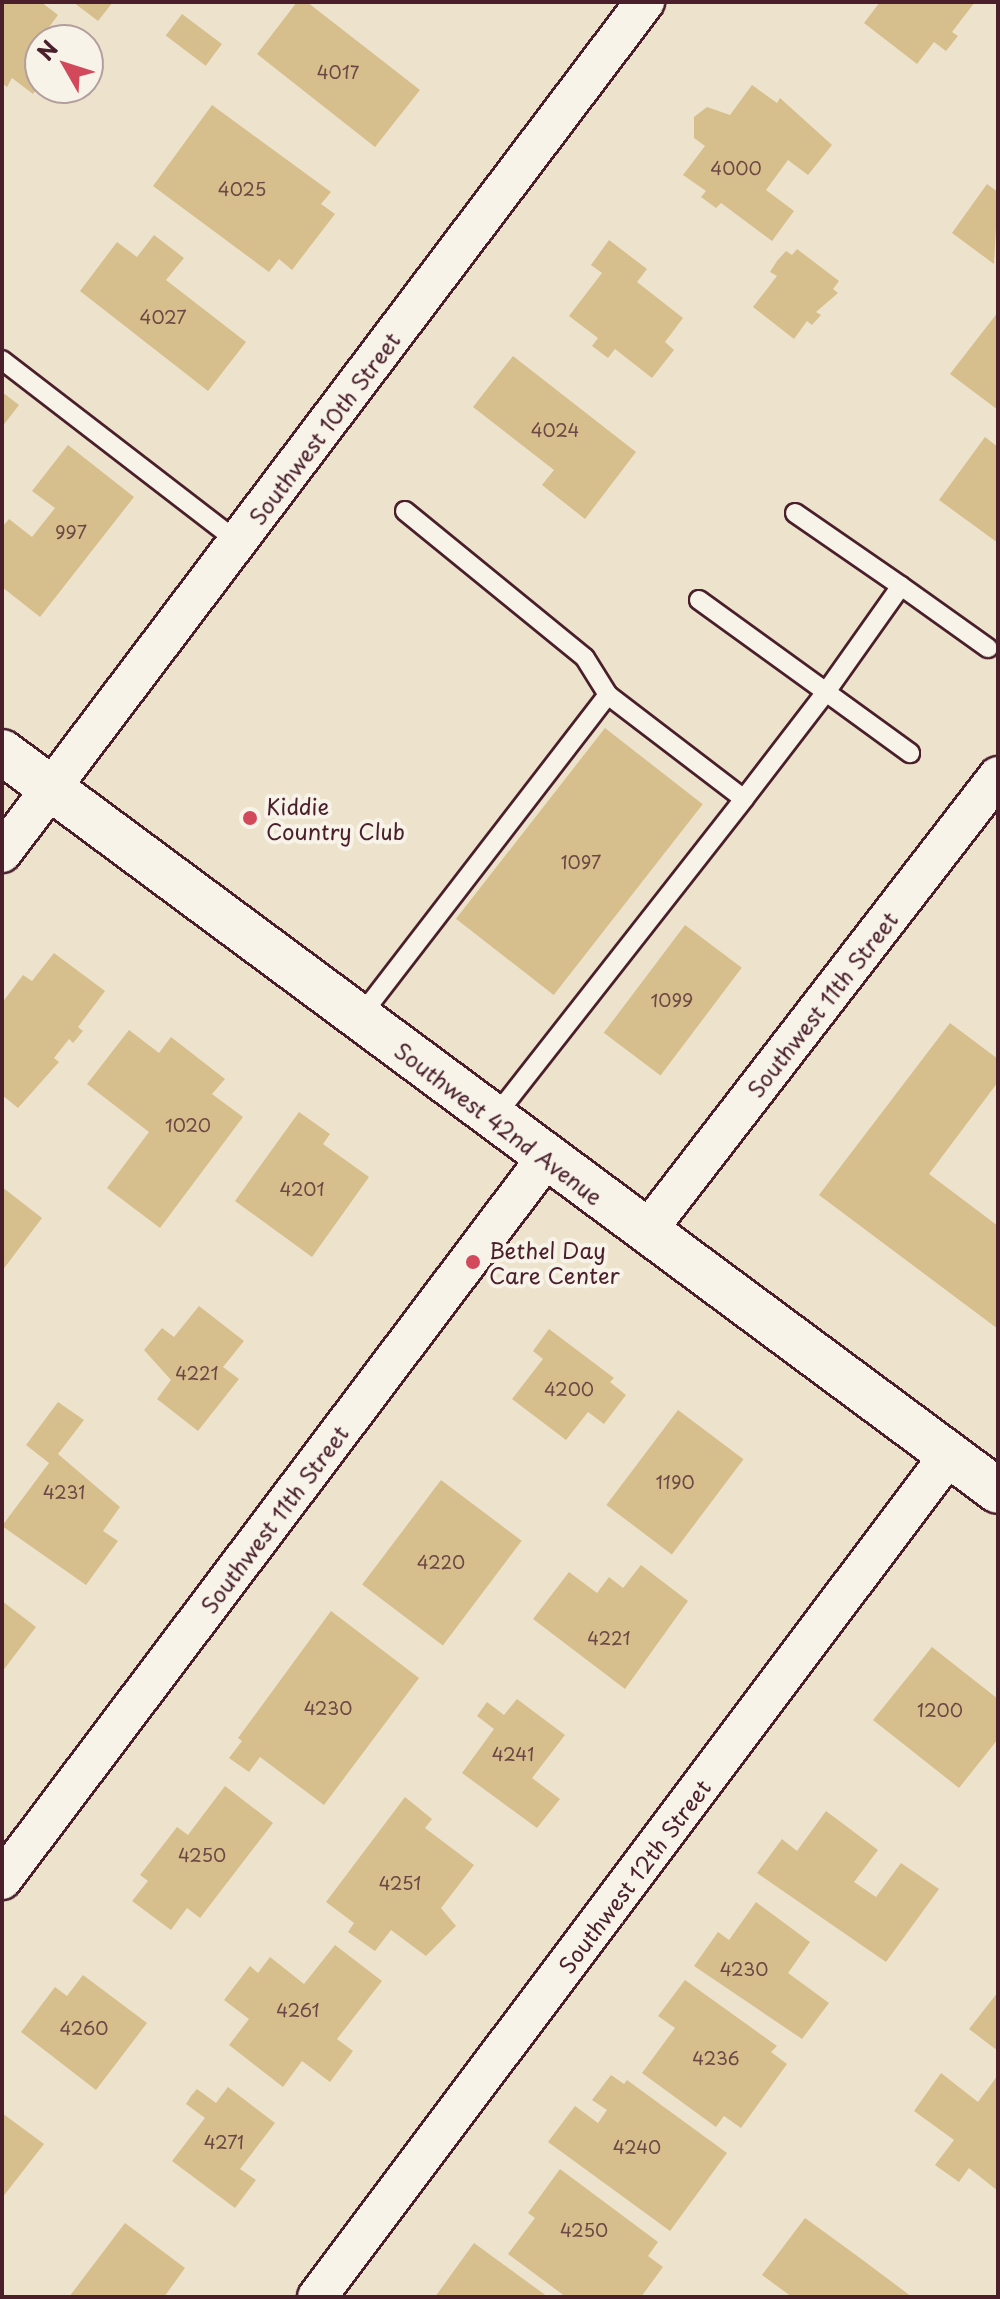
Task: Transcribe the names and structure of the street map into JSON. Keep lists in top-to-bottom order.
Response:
{
  "streets": {
    "main road": ["Southwest 42nd Avenue"],
    "street": ["Southwest 10th Street", "Southwest 11th Street", "Southwest 12th Street"]
  },
  "crossings": [
    ["Southwest 10th Street", "Southwest 42nd Avenue"],
    ["Southwest 11th Street", "Southwest 42nd Avenue"],
    ["Southwest 42nd Avenue", "Southwest 12th Street"]
  ],
  "places": ["Kiddie Country Club", "Bethel Day Care Center"],
  "house_numbers": [
    "4017",
    "4000",
    "4025",
    "4027",
    "4024",
    "997",
    "1097",
    "1099",
    "1020",
    "4201",
    "4221",
    "4200",
    "1190",
    "4231",
    "4220",
    "4221",
    "4230",
    "1200",
    "4241",
    "4250",
    "4251",
    "4230",
    "4261",
    "4260",
    "4236",
    "4271",
    "4240",
    "4250"
  ],
  "north": "top left"
}
